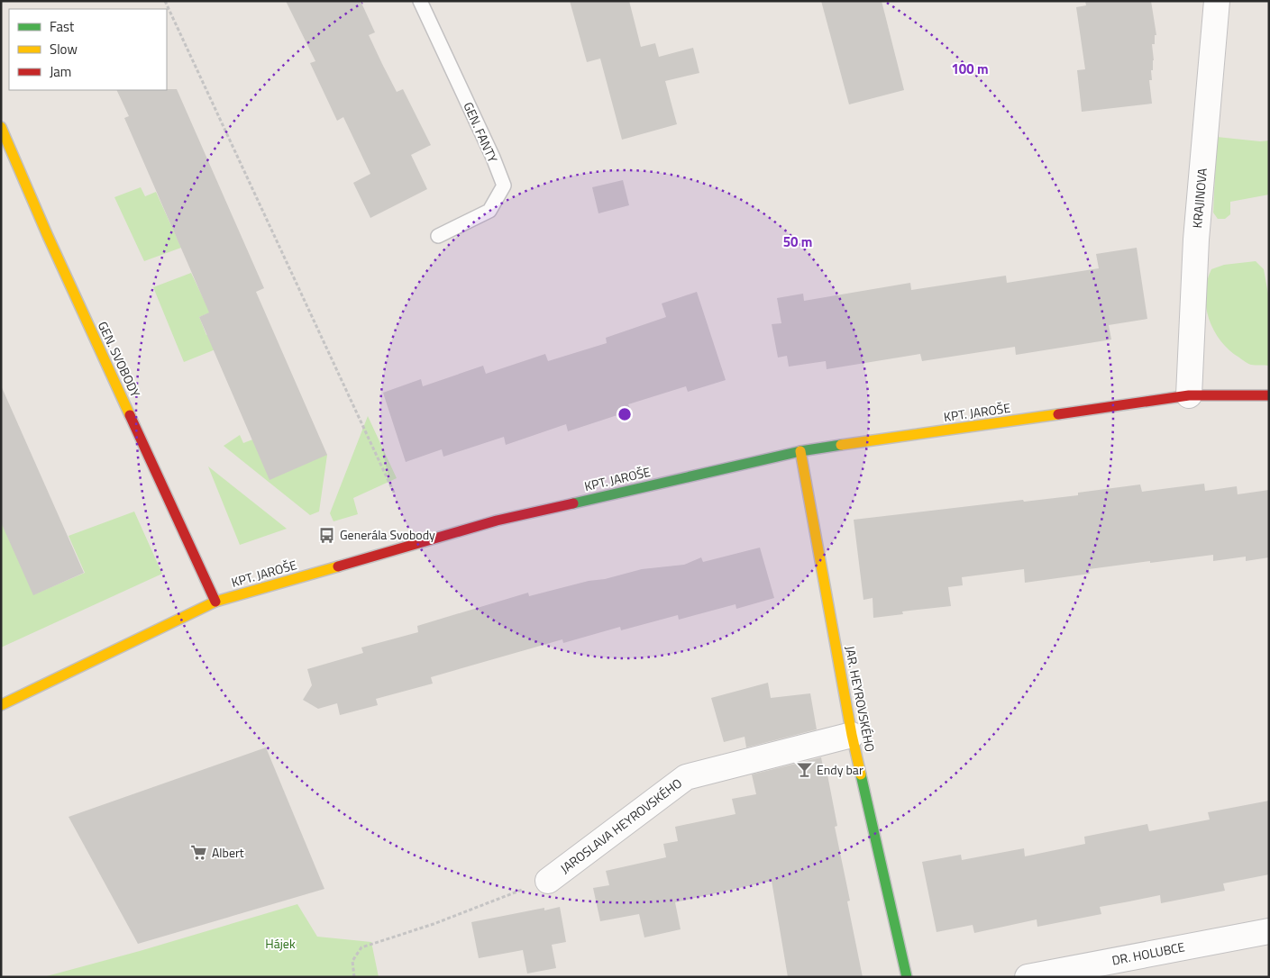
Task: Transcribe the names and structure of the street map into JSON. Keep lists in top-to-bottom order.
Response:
{
  "streets": {
    "street": [
      "KRAJINOVA",
      "GEN. SVOBODY",
      "KPT. JAROŠE",
      "JAR. HEYROVSKÉHO",
      "JAROSLAVA HEYROVSKÉHO",
      "DR. HOLUBCE"
    ],
    "lane": ["GEN. FANTY"]
  },
  "crossings": [
    ["KRAJINOVA", "KPT. JAROŠE"],
    ["GEN. SVOBODY", "KPT. JAROŠE"],
    ["KPT. JAROŠE", "JAR. HEYROVSKÉHO"],
    ["JAR. HEYROVSKÉHO", "JAROSLAVA HEYROVSKÉHO"]
  ],
  "parks": ["Hájek"],
  "places": {
    "bus stop": ["Generála Svobody"],
    "bar": ["Endy bar"],
    "supermarket": ["Albert"]
  },
  "legend": ["Fast", "Slow", "Jam"],
  "rings": ["100 m", "50 m"]
}
